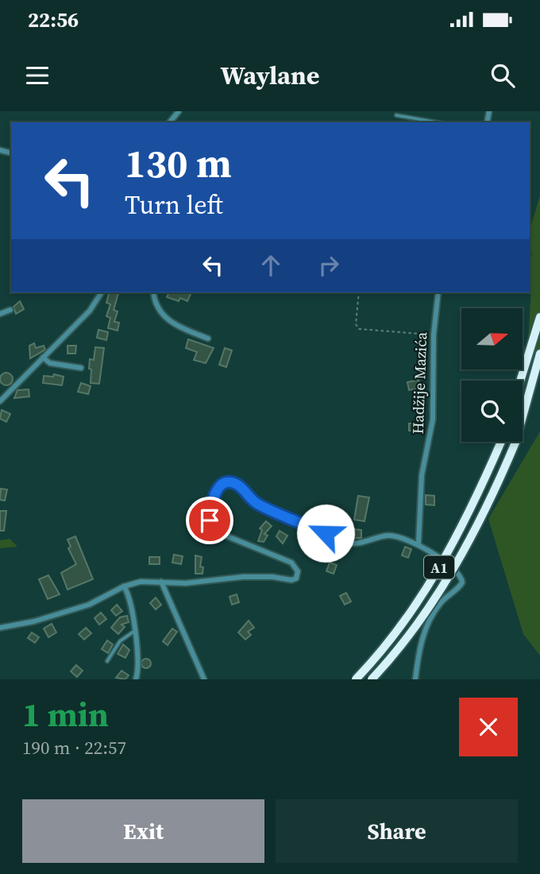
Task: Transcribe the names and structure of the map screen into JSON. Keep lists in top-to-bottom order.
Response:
{
  "streets": {
    "highway": ["A1"],
    "street": ["Hadžije Mazića"]
  },
  "north": "right",
  "page": {
    "status": "22:56",
    "header": "Waylane",
    "turn": ["130 m", "Turn left"],
    "heading": ["1 min", "190 m · 22:57"],
    "buttons": ["Exit", "Share"]
  }
}
